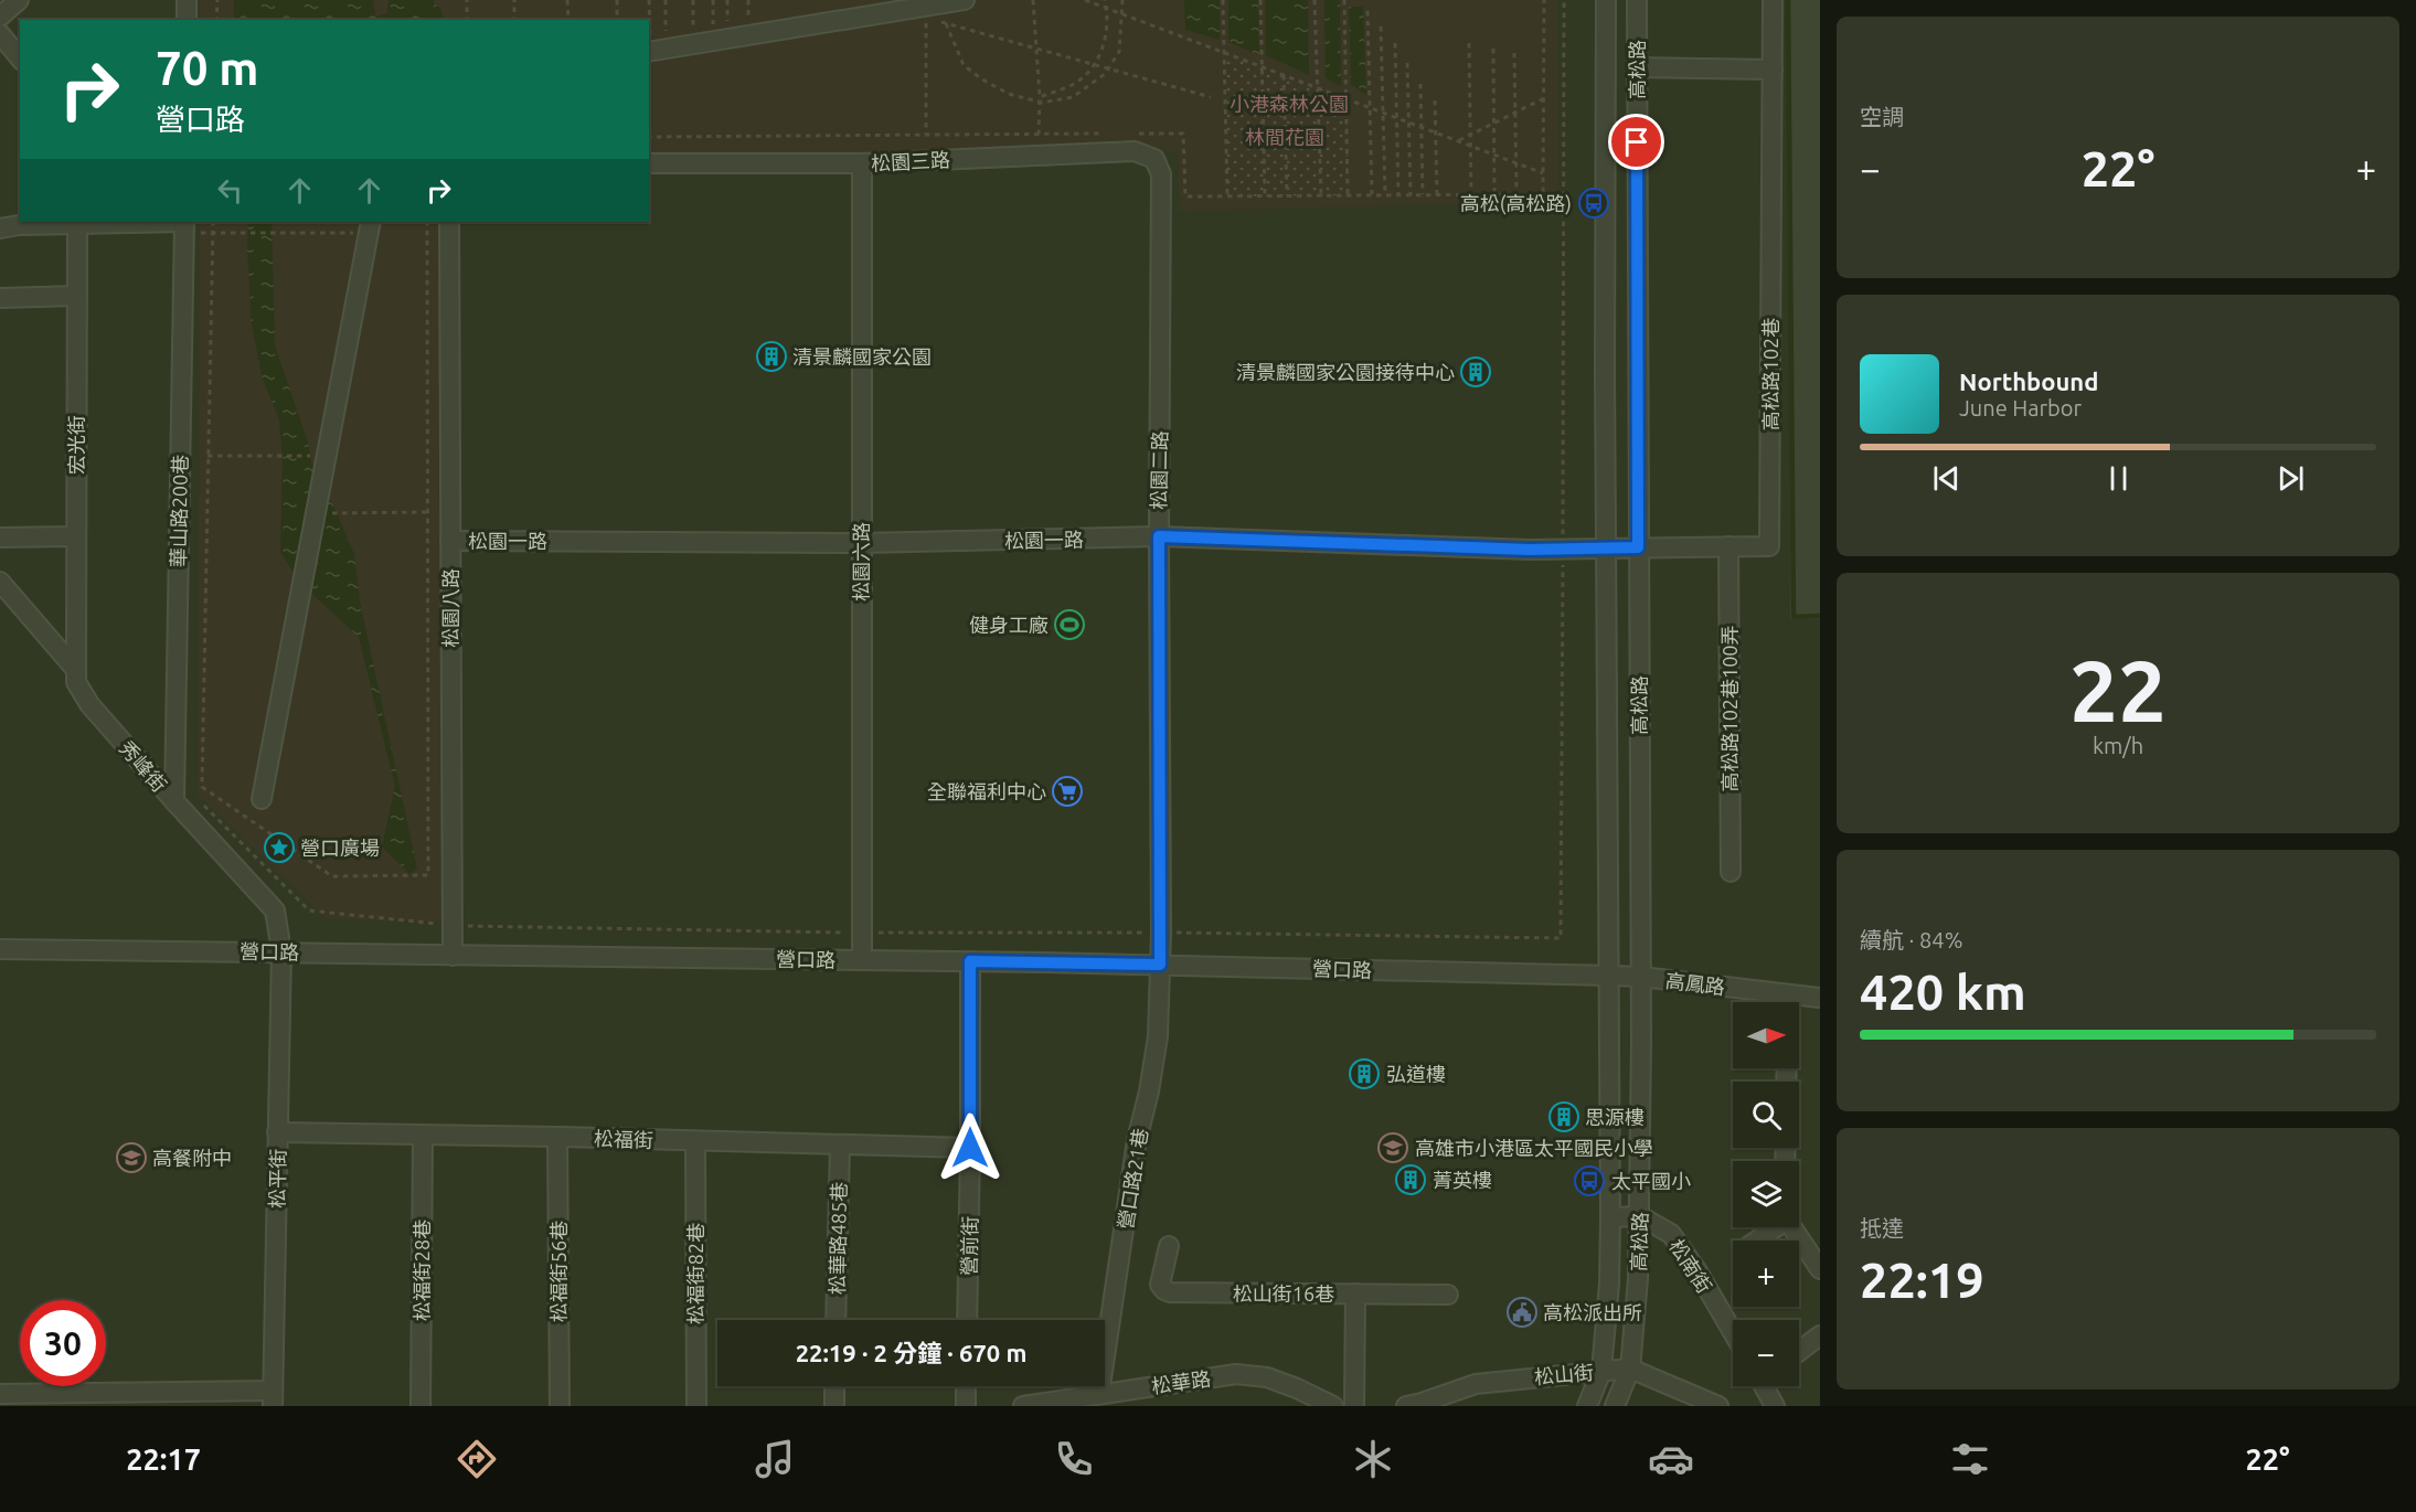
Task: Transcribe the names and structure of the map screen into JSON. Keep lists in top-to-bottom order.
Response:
{
  "streets": {
    "street": [
      "高松路",
      "松園三路",
      "高松路102巷",
      "宏光街",
      "松園二路",
      "華山路200巷",
      "松園一路",
      "松園六路",
      "松園八路",
      "高松路102巷100弄",
      "秀峰街",
      "營口路",
      "高鳳路",
      "松福街",
      "松平街",
      "營口路21巷",
      "松華路485巷",
      "營前街",
      "松南街",
      "松福街28巷",
      "松福街56巷",
      "松福街82巷",
      "松山街16巷",
      "松山街",
      "松華路"
    ]
  },
  "crossings": [
    ["高松路", "高松路102巷"],
    ["高松路", "松園一路"],
    ["高松路", "營口路"],
    ["高松路", "高鳳路"],
    ["高松路", "松南街"],
    ["高松路", "松山街"],
    ["松園三路", "松園二路"],
    ["松園三路", "松園六路"],
    ["高松路102巷", "松園一路"],
    ["高松路102巷", "高松路102巷100弄"],
    ["宏光街", "秀峰街"],
    ["松園二路", "松園一路"],
    ["松園二路", "營口路"],
    ["松園二路", "營口路21巷"],
    ["華山路200巷", "秀峰街"],
    ["松園一路", "松園六路"],
    ["松園一路", "松園八路"],
    ["松園六路", "營口路"],
    ["松園八路", "營口路"],
    ["秀峰街", "營口路"],
    ["秀峰街", "松平街"],
    ["營口路", "高鳳路"],
    ["營口路", "松平街"],
    ["營口路", "營口路21巷"],
    ["營口路", "營前街"],
    ["松福街", "松平街"],
    ["松福街", "松華路485巷"],
    ["松福街", "營前街"],
    ["松福街", "松福街28巷"],
    ["松福街", "松福街56巷"],
    ["松福街", "松福街82巷"],
    ["營口路21巷", "松華路"]
  ],
  "parks": ["小港森林公園", "林間花園"],
  "places": {
    "bus stop": ["高松(高松路)", "太平國小"],
    "building": [
      "清景麟國家公園",
      "清景麟國家公園接待中心",
      "弘道樓",
      "思源樓",
      "菁英樓"
    ],
    "sports": ["健身工廠"],
    "supermarket": ["全聯福利中心"],
    "place": ["營口廣場"],
    "school or university": ["高雄市小港區太平國民小學", "高餐附中"],
    "public building": ["高松派出所"]
  },
  "north": "right",
  "page": {
    "tile": [
      "空調",
      ["22", "km/h"],
      ["續航 · 84%", "420 km"],
      ["抵達", "22:19"]
    ],
    "turn": ["70 m", "營口路"],
    "heat": ["−", "22°", "+"],
    "song": ["Northbound", "June Harbor"],
    "map_buttons": ["+", "−"],
    "limit": "30",
    "trip": "22:19 · 2 分鐘 · 670 m",
    "tabs": ["22:17", "22°"]
  }
}
